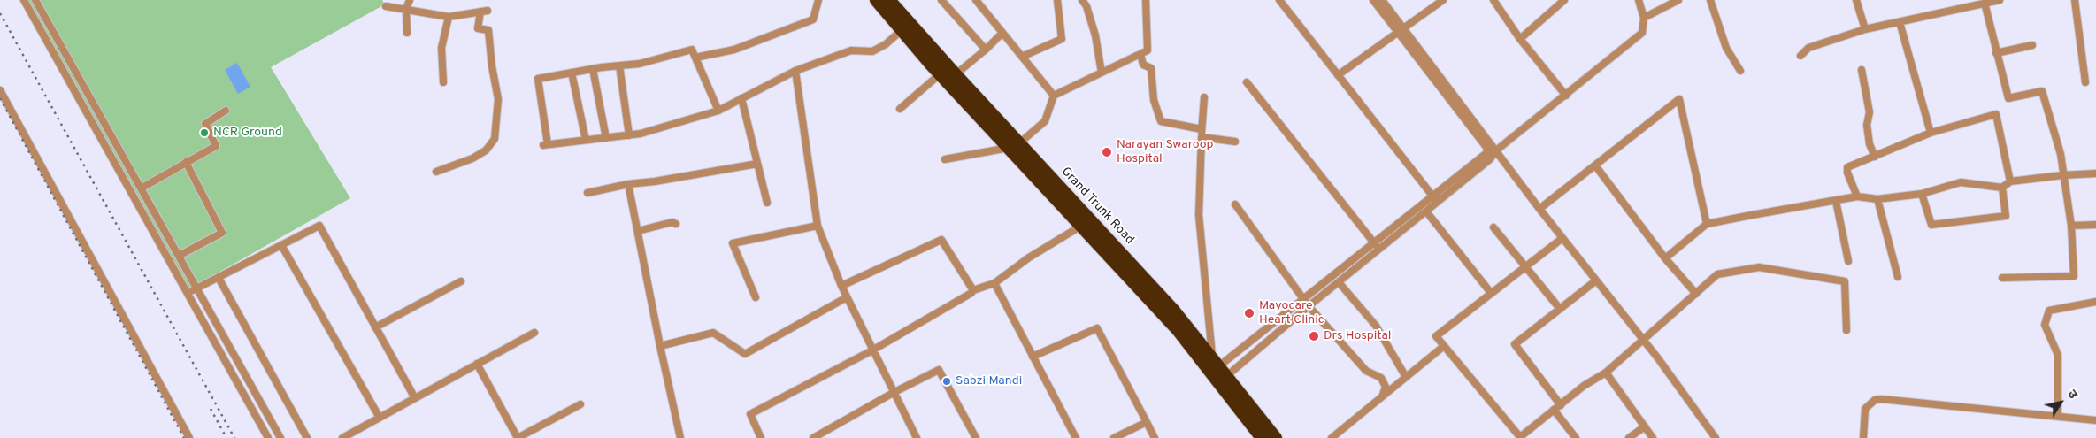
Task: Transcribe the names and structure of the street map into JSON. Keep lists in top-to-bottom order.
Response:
{
  "streets": {
    "highway": ["Grand Trunk Road"]
  },
  "places": [
    "NCR Ground",
    "Narayan Swaroop Hospital",
    "Mayocare Heart Clinic",
    "Drs Hospital",
    "Sabzi Mandi"
  ],
  "north": "top right"
}
